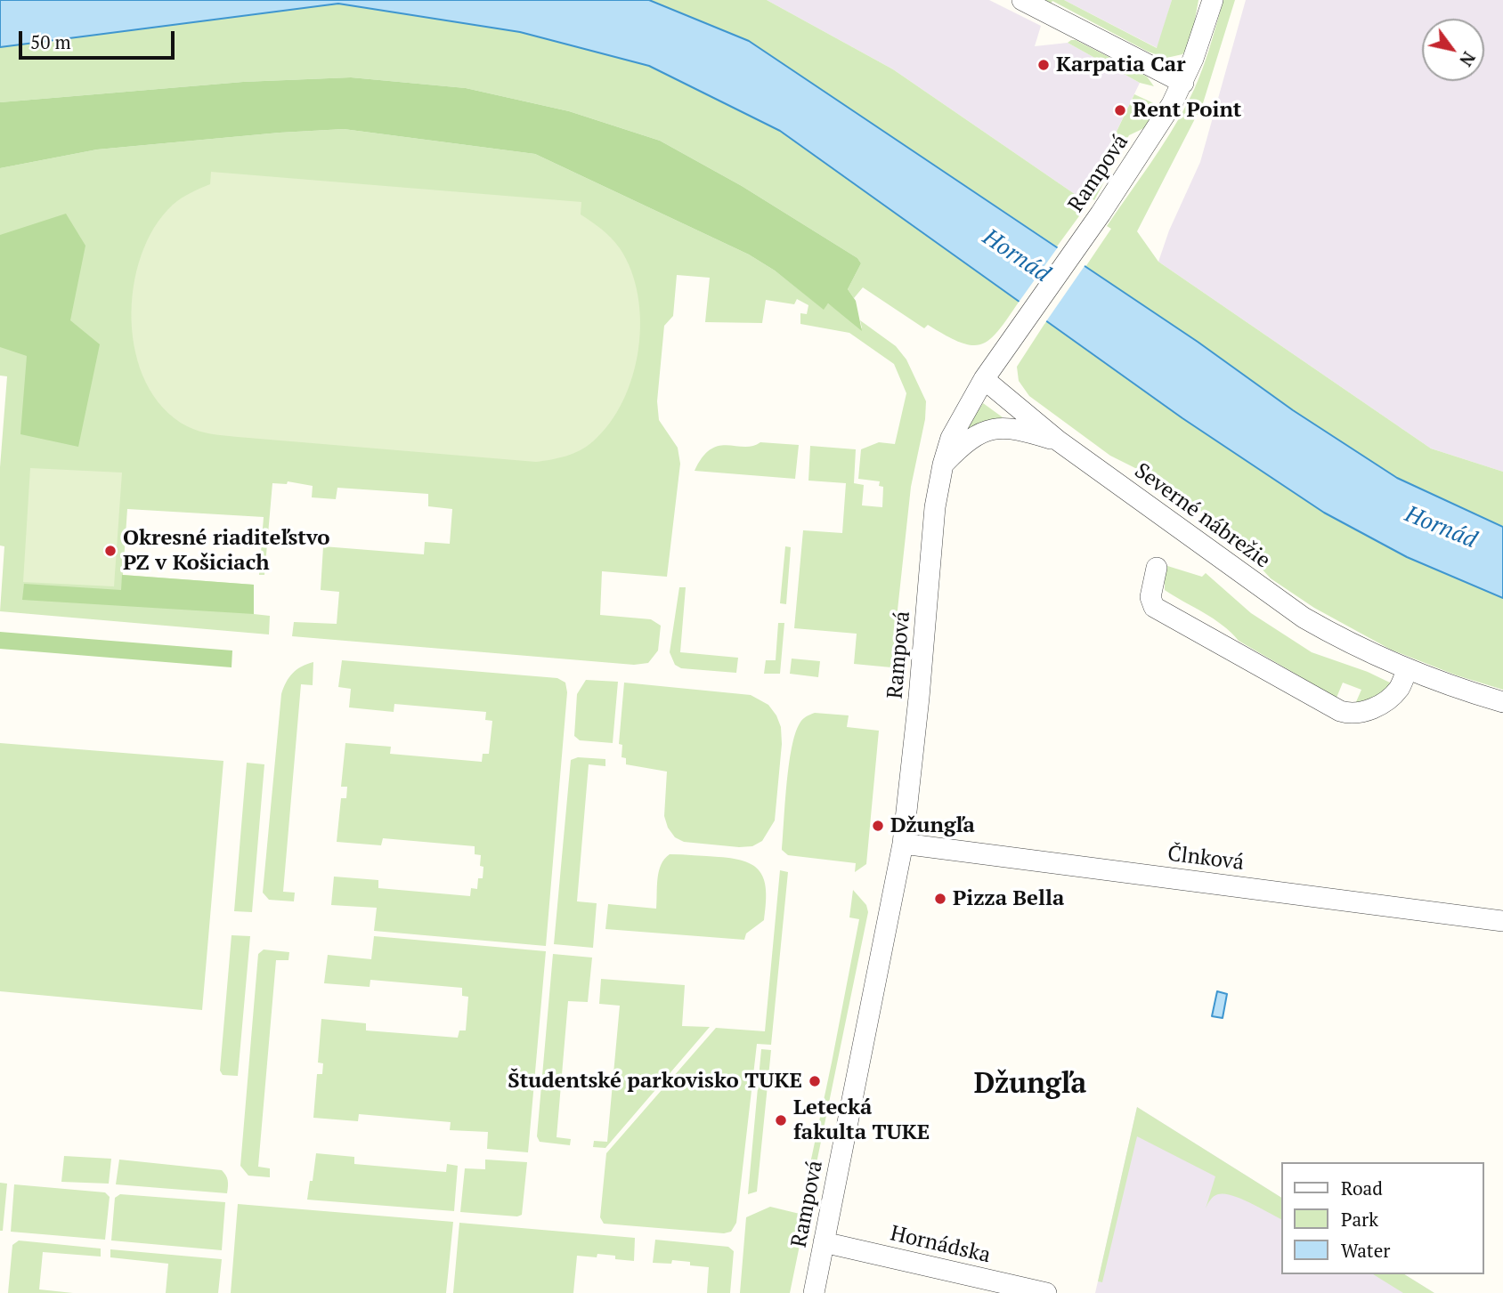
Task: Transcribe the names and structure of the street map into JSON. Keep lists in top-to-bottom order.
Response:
{
  "streets": {
    "street": [
      "Rampová",
      "Severné nábrežie",
      "Člnková",
      "Hornádska"
    ]
  },
  "crossings": [
    ["Rampová", "Severné nábrežie"],
    ["Rampová", "Člnková"],
    ["Rampová", "Hornádska"]
  ],
  "districts": ["Džungľa"],
  "water": ["Hornád"],
  "places": [
    "Karpatia Car",
    "Rent Point",
    "Okresné riaditeľstvo PZ v Košiciach",
    "Džungľa",
    "Pizza Bella",
    "Študentské parkovisko TUKE",
    "Letecká fakulta TUKE"
  ],
  "legend": ["Road", "Park", "Water"],
  "scale_bar": "50 m",
  "north": "bottom right"
}
